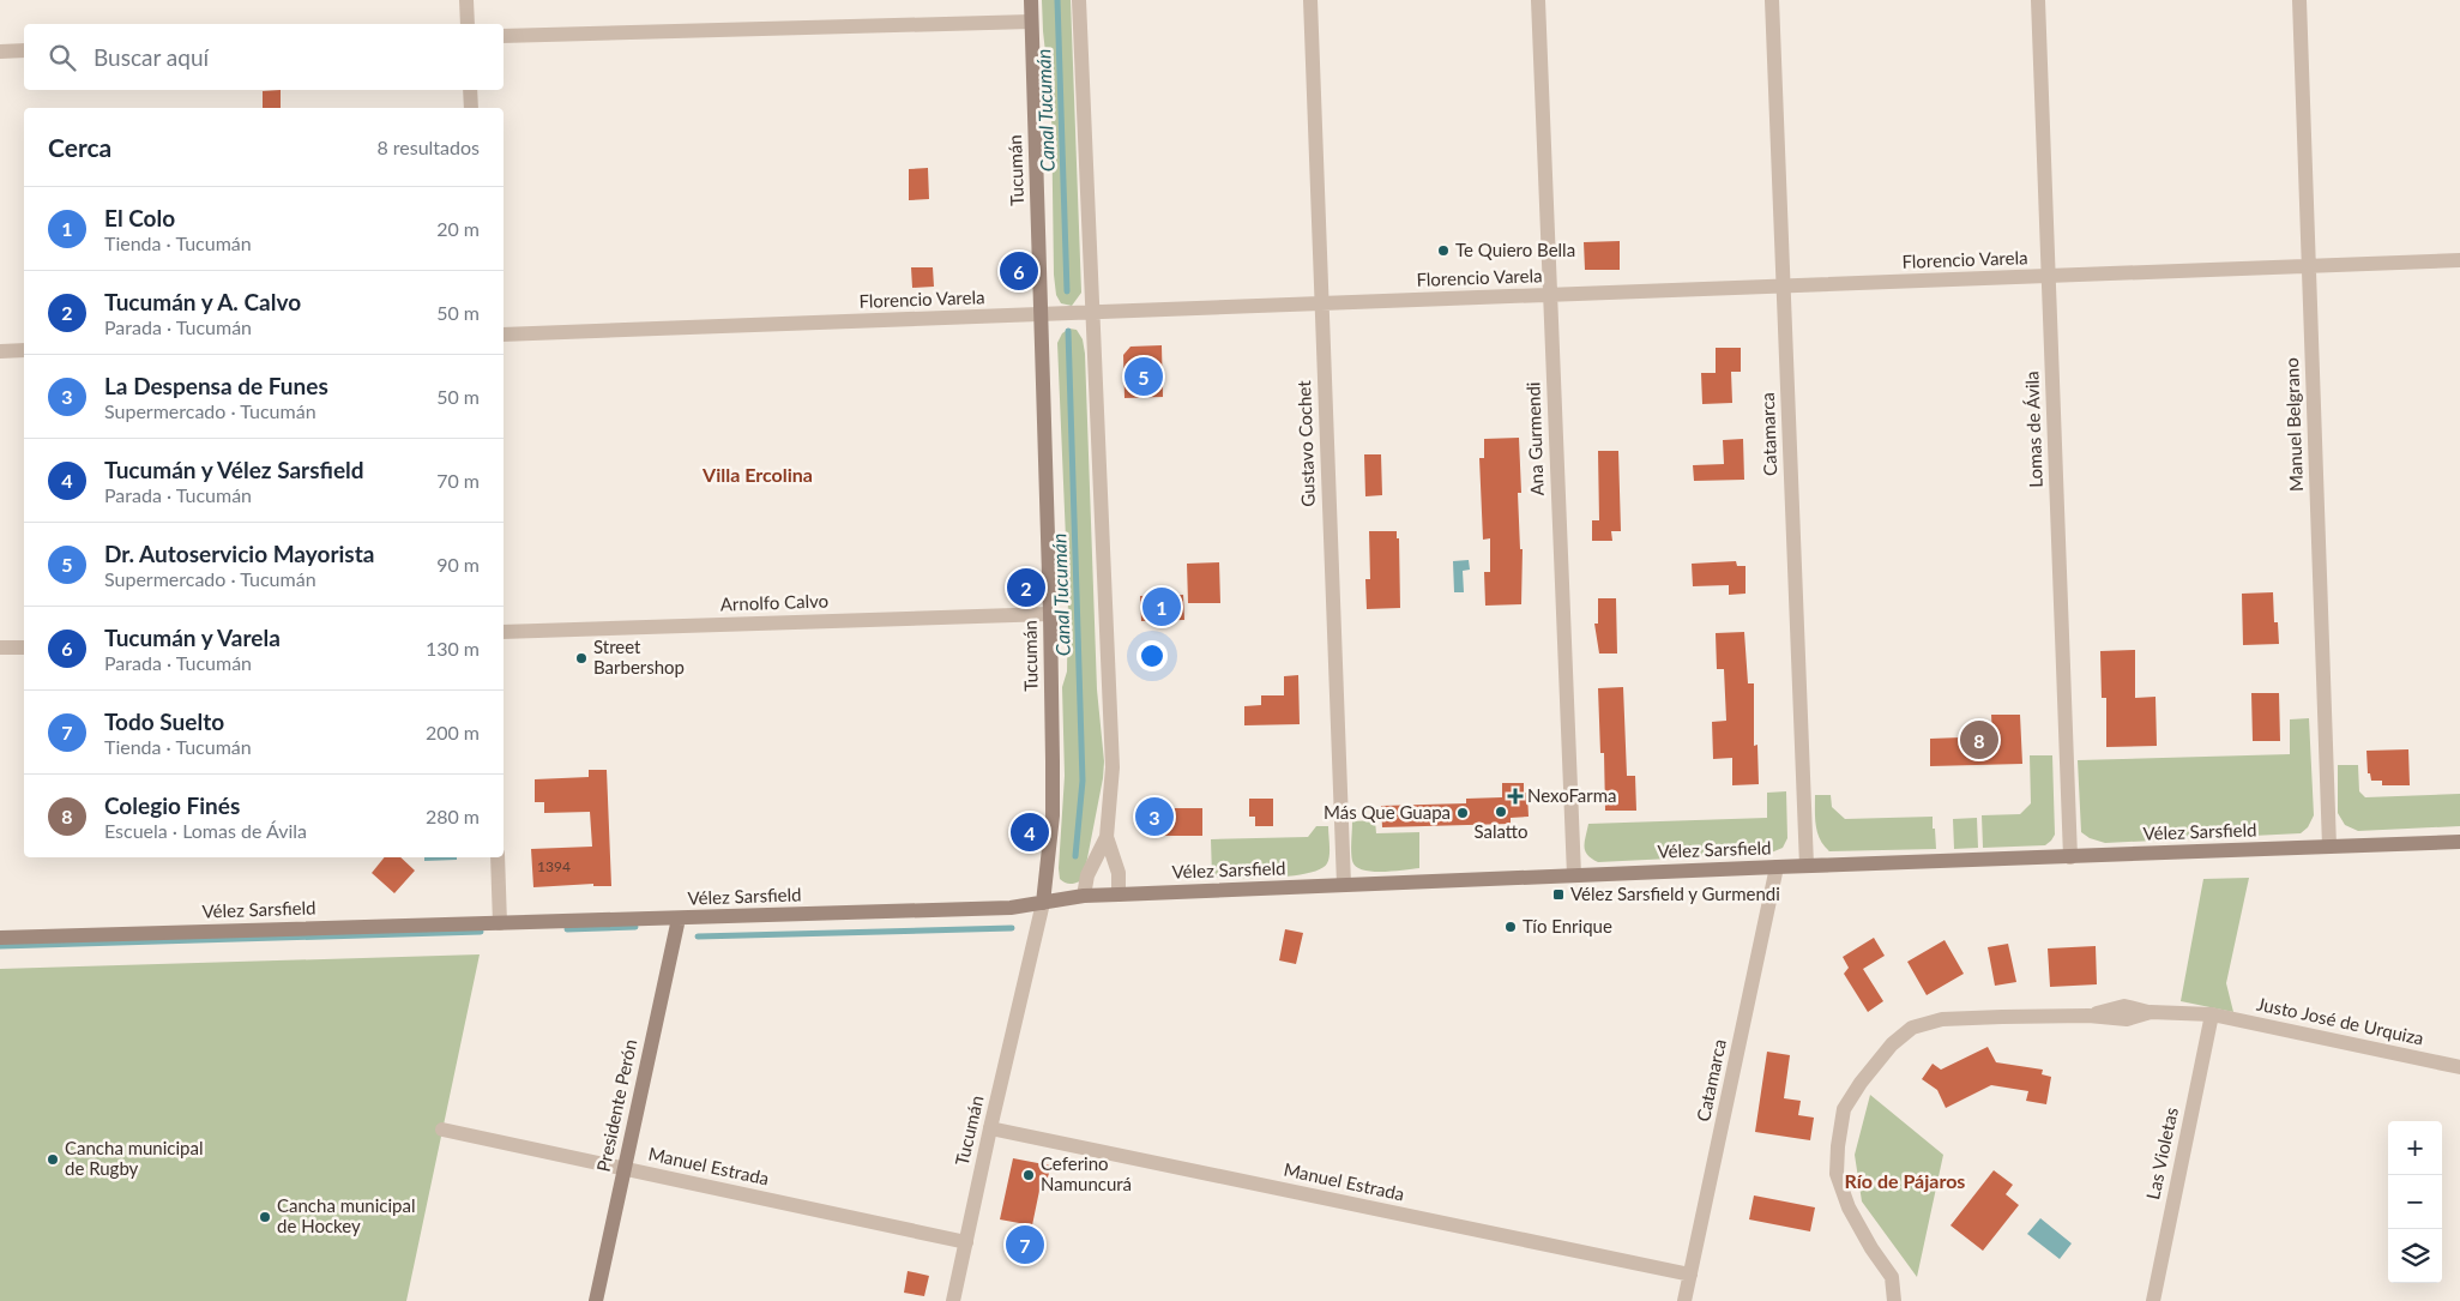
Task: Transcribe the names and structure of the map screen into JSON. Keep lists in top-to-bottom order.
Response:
{
  "streets": {
    "main road": ["Tucumán", "Vélez Sarsfield", "Presidente Perón"],
    "street": [
      "Florencio Varela",
      "Manuel Belgrano",
      "Lomas de Ávila",
      "Catamarca",
      "Ana Gurmendi",
      "Gustavo Cochet",
      "Arnolfo Calvo",
      "Justo José de Urquiza",
      "Las Violetas",
      "Manuel Estrada"
    ]
  },
  "crossings": [
    ["Tucumán", "Florencio Varela"],
    ["Tucumán", "Arnolfo Calvo"],
    ["Tucumán", "Vélez Sarsfield"],
    ["Tucumán", "Manuel Estrada"],
    ["Florencio Varela", "Manuel Belgrano"],
    ["Florencio Varela", "Lomas de Ávila"],
    ["Florencio Varela", "Catamarca"],
    ["Florencio Varela", "Ana Gurmendi"],
    ["Florencio Varela", "Gustavo Cochet"],
    ["Manuel Belgrano", "Vélez Sarsfield"],
    ["Lomas de Ávila", "Vélez Sarsfield"],
    ["Catamarca", "Vélez Sarsfield"],
    ["Catamarca", "Manuel Estrada"],
    ["Ana Gurmendi", "Vélez Sarsfield"],
    ["Gustavo Cochet", "Vélez Sarsfield"],
    ["Vélez Sarsfield", "Presidente Perón"],
    ["Justo José de Urquiza", "Las Violetas"],
    ["Presidente Perón", "Manuel Estrada"]
  ],
  "districts": ["Villa Ercolina", "Río de Pájaros"],
  "water": ["Canal Tucumán"],
  "places": {
    "other": [
      "Te Quiero Bella",
      "Street Barbershop",
      "Salatto",
      "Más Que Guapa",
      "Tío Enrique",
      "Cancha municipal de Rugby",
      "Ceferino Namuncurá",
      "Cancha municipal de Hockey"
    ],
    "health": ["NexoFarma"],
    "transit": ["Vélez Sarsfield y Gurmendi"]
  },
  "house_numbers": ["1394"],
  "page": {
    "search": "Buscar aquí",
    "heading": ["Cerca", "8 resultados"],
    "list": [
      {
        "mark": "1",
        "name": "El Colo",
        "note": "Tienda · Tucumán",
        "value": "20 m"
      },
      {
        "mark": "2",
        "name": "Tucumán y A. Calvo",
        "note": "Parada · Tucumán",
        "value": "50 m"
      },
      {
        "mark": "3",
        "name": "La Despensa de Funes",
        "note": "Supermercado · Tucumán",
        "value": "50 m"
      },
      {
        "mark": "4",
        "name": "Tucumán y Vélez Sarsfield",
        "note": "Parada · Tucumán",
        "value": "70 m"
      },
      {
        "mark": "5",
        "name": "Dr. Autoservicio Mayorista",
        "note": "Supermercado · Tucumán",
        "value": "90 m"
      },
      {
        "mark": "6",
        "name": "Tucumán y Varela",
        "note": "Parada · Tucumán",
        "value": "130 m"
      },
      {
        "mark": "7",
        "name": "Todo Suelto",
        "note": "Tienda · Tucumán",
        "value": "200 m"
      },
      {
        "mark": "8",
        "name": "Colegio Finés",
        "note": "Escuela · Lomas de Ávila",
        "value": "280 m"
      }
    ],
    "pins": [
      "6",
      "5",
      "2",
      "1",
      "8",
      "3",
      "4",
      "7"
    ],
    "map_buttons": ["+", "−"]
  }
}
